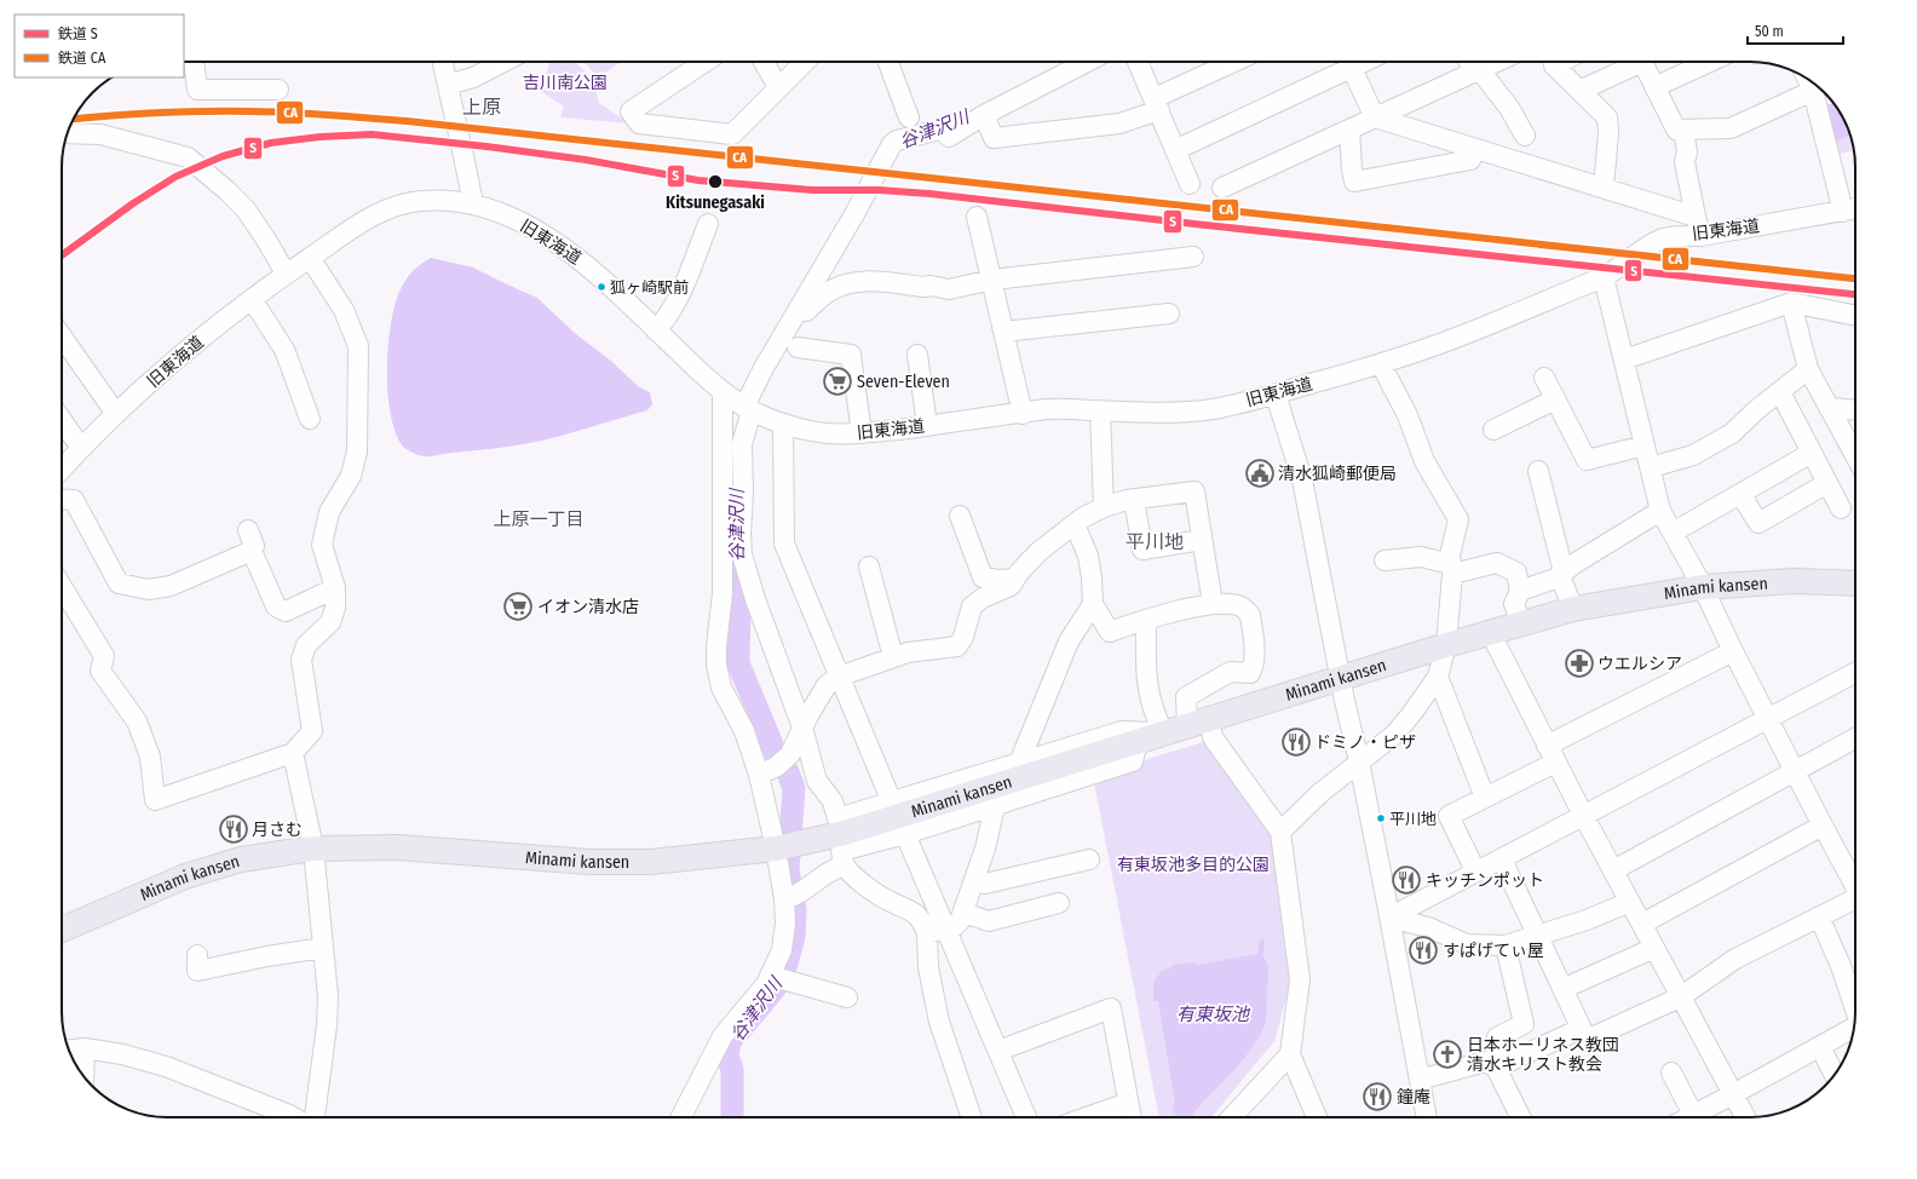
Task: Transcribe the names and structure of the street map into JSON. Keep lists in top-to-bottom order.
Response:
{
  "streets": {
    "main road": ["Minami kansen"],
    "street": ["旧東海道"]
  },
  "districts": ["上原", "上原一丁目", "平川地"],
  "water": ["谷津沢川", "有東坂池"],
  "parks": ["吉川南公園", "有東坂池多目的公園"],
  "places": {
    "other": ["Kitsunegasaki", "狐ヶ崎駅前", "平川地"],
    "supermarket": ["Seven-Eleven", "イオン清水店"],
    "public building": ["清水狐崎郵便局"],
    "pharmacy": ["ウエルシア"],
    "restaurant": [
      "ドミノ・ピザ",
      "月さむ",
      "キッチンポット",
      "すぱげてぃ屋",
      "鐘庵"
    ],
    "church": ["日本ホーリネス教団 清水キリスト教会"]
  },
  "lines": ["rail line CA", "rail line S"],
  "legend": ["鉄道 S", "鉄道 CA"],
  "scale_bar": "50 m"
}
